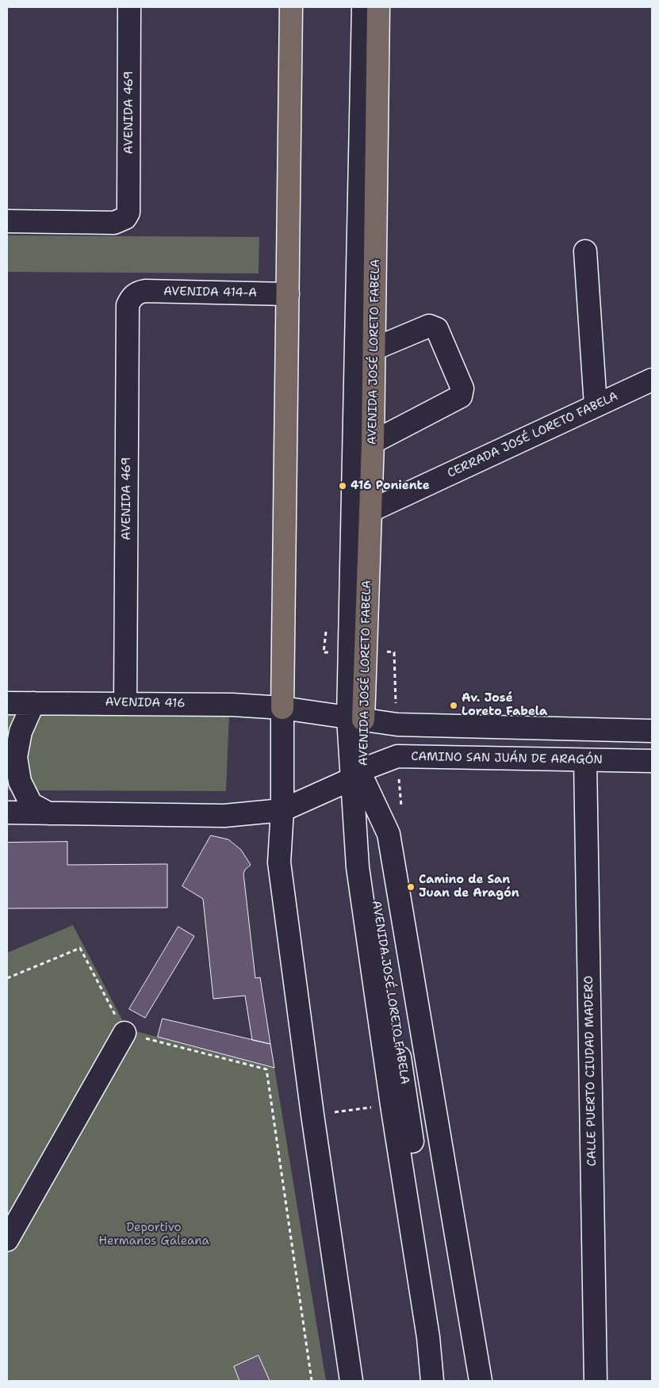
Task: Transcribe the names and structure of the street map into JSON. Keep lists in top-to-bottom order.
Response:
{
  "streets": {
    "main road": ["AVENIDA JOSÉ LORETO FABELA"],
    "street": [
      "AVENIDA 469",
      "AVENIDA 414-A",
      "CERRADA JOSÉ LORETO FABELA",
      "AVENIDA 416",
      "CAMINO SAN JUÁN DE ARAGÓN",
      "CALLE PUERTO CIUDAD MADERO"
    ]
  },
  "crossings": [
    ["AVENIDA 469", "AVENIDA 414-A"],
    ["AVENIDA 469", "AVENIDA 416"],
    ["AVENIDA JOSÉ LORETO FABELA", "CERRADA JOSÉ LORETO FABELA"],
    ["AVENIDA JOSÉ LORETO FABELA", "AVENIDA 416"],
    ["AVENIDA JOSÉ LORETO FABELA", "CAMINO SAN JUÁN DE ARAGÓN"],
    ["CAMINO SAN JUÁN DE ARAGÓN", "CALLE PUERTO CIUDAD MADERO"]
  ],
  "parks": ["Deportivo Hermanos Galeana"],
  "places": ["416 Poniente", "Av. José Loreto Fabela", "Camino de San Juan de Aragón"]
}
